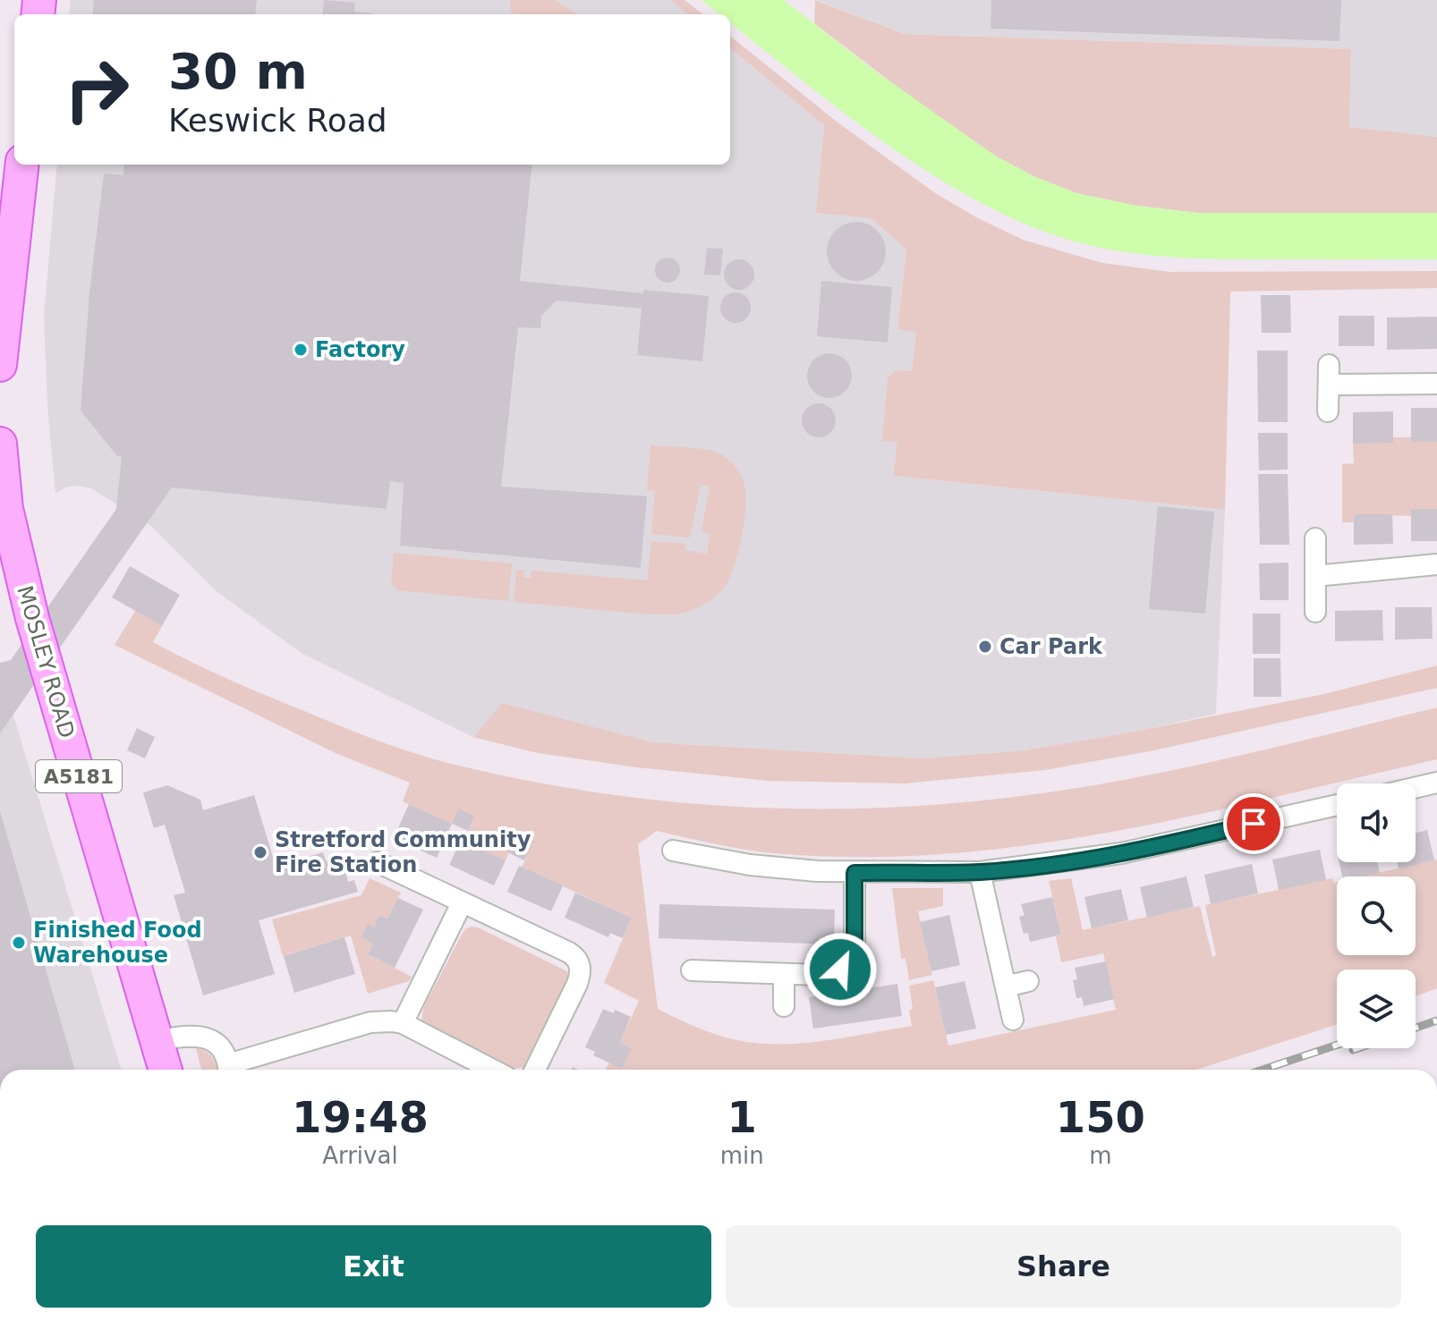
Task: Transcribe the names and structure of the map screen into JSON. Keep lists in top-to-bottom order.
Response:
{
  "streets": {
    "main road": ["MOSLEY ROAD", "A5181"]
  },
  "crossings": [
    ["MOSLEY ROAD", "A5181"]
  ],
  "places": [
    "Factory",
    "Car Park",
    "Stretford Community Fire Station",
    "Finished Food Warehouse"
  ],
  "page": {
    "turn": ["30 m", "Keswick Road"],
    "eta": [
      "19:48",
      "Arrival",
      "1",
      "min",
      "150",
      "m"
    ],
    "buttons": ["Exit", "Share"]
  }
}
